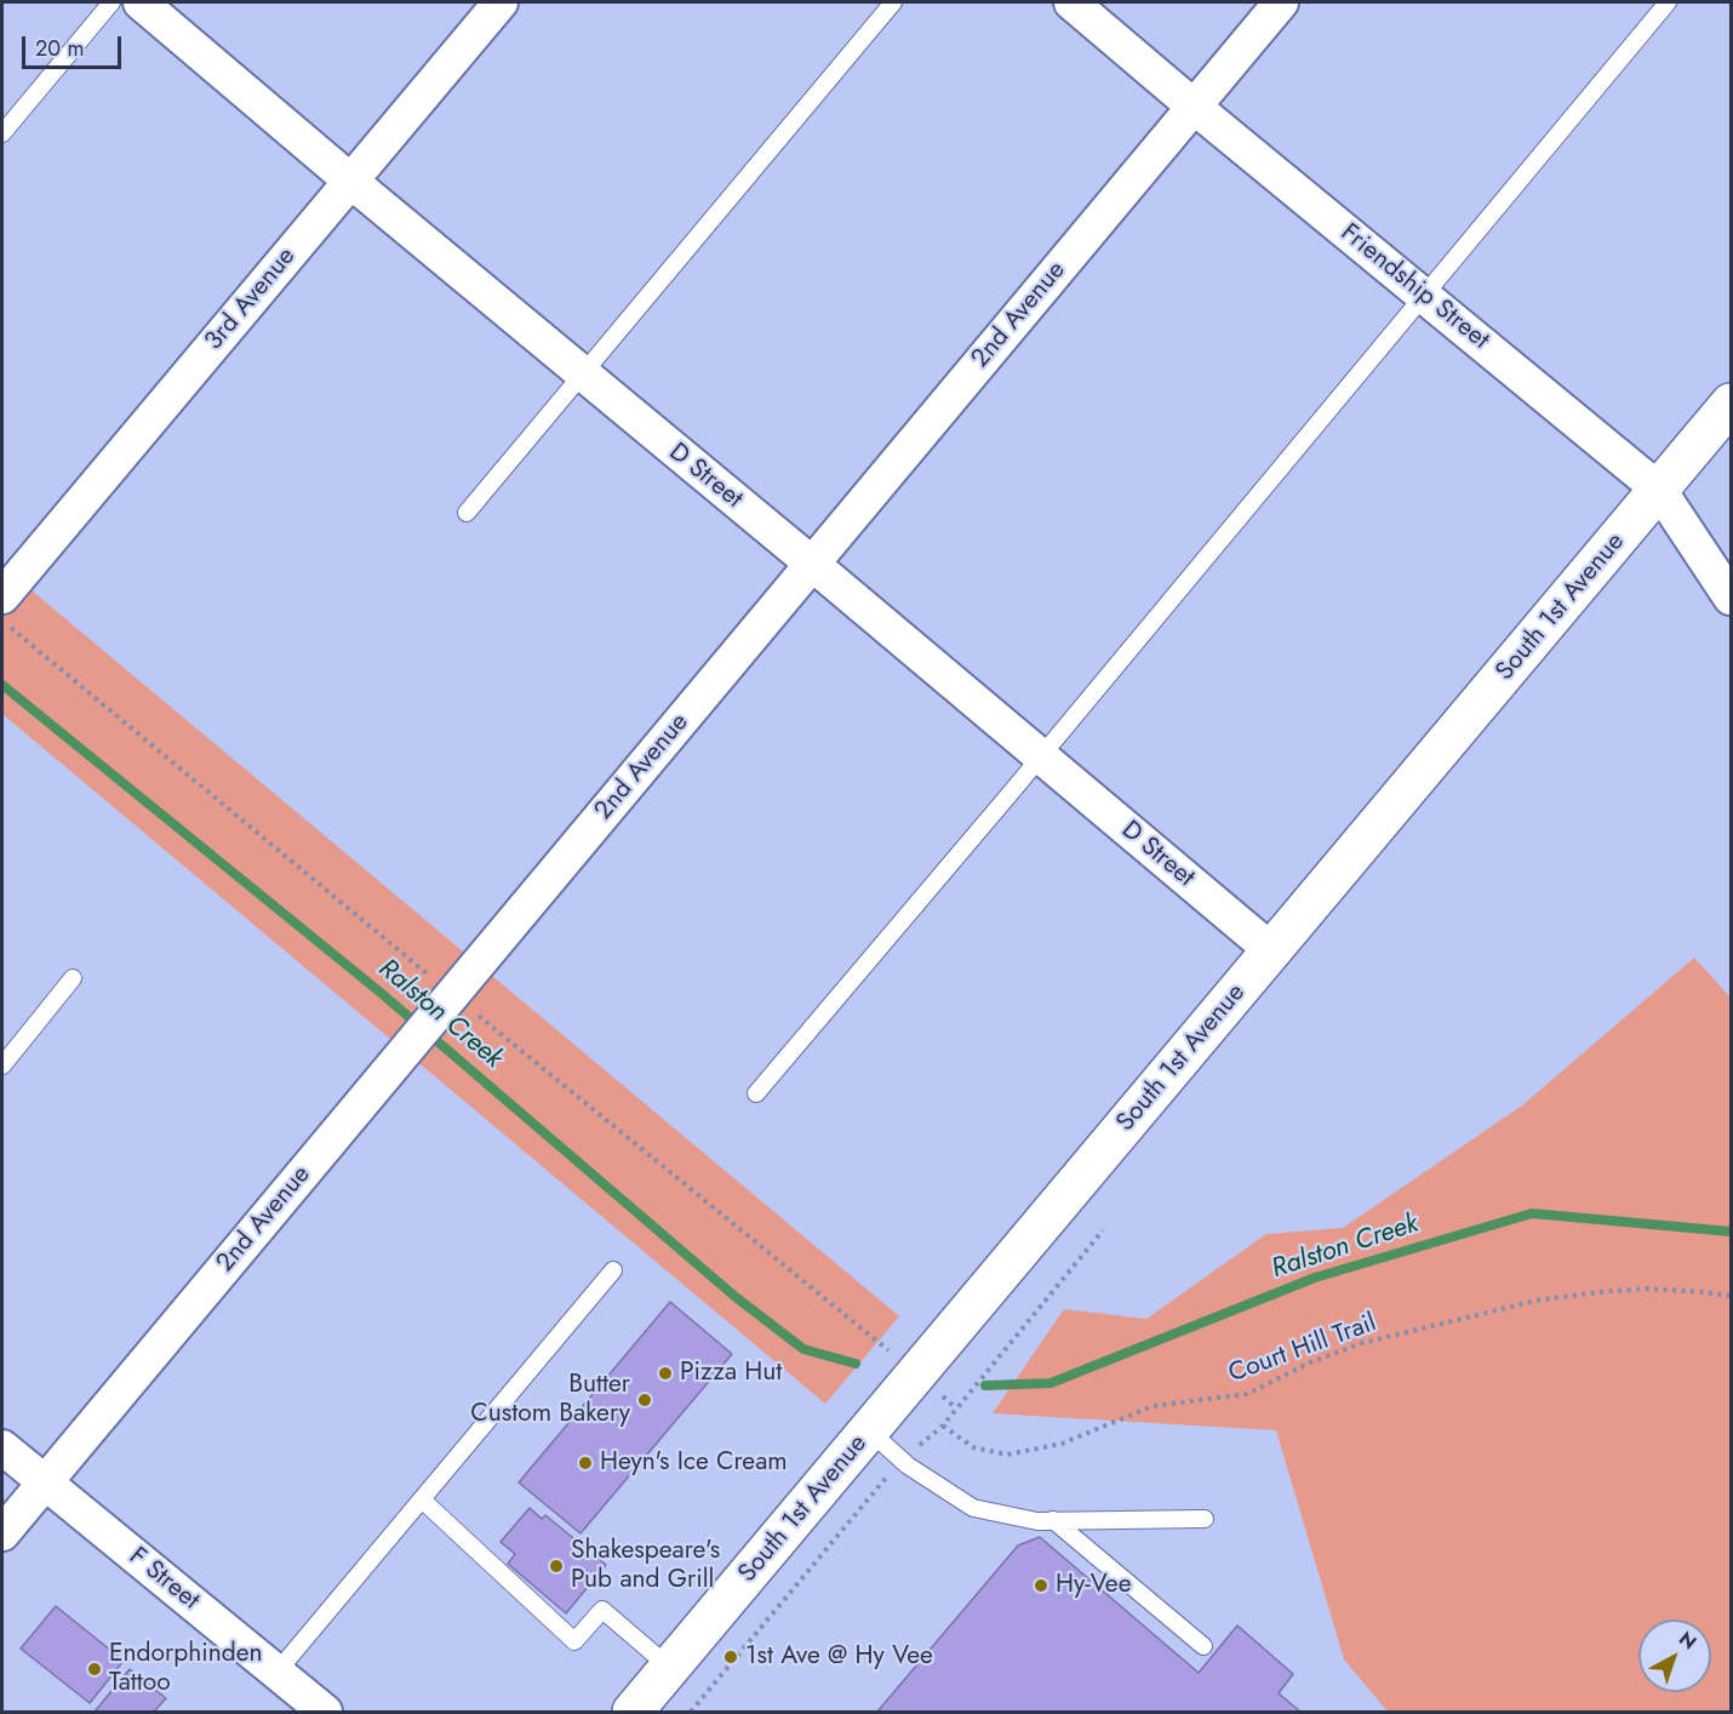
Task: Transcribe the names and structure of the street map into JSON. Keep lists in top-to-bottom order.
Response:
{
  "streets": {
    "main road": ["South 1st Avenue"],
    "street": [
      "Friendship Street",
      "3rd Avenue",
      "2nd Avenue",
      "D Street",
      "F Street"
    ],
    "path": ["Court Hill Trail"]
  },
  "crossings": [
    ["Friendship Street", "2nd Avenue"],
    ["Friendship Street", "South 1st Avenue"],
    ["3rd Avenue", "D Street"],
    ["2nd Avenue", "D Street"],
    ["2nd Avenue", "F Street"],
    ["D Street", "South 1st Avenue"]
  ],
  "water": ["Ralston Creek"],
  "places": [
    "Pizza Hut",
    "Butter Custom Bakery",
    "Heyn's Ice Cream",
    "Shakespeare's Pub and Grill",
    "Hy-Vee",
    "1st Ave @ Hy Vee",
    "Endorphinden Tattoo"
  ],
  "scale_bar": "20 m",
  "north": "top right"
}
